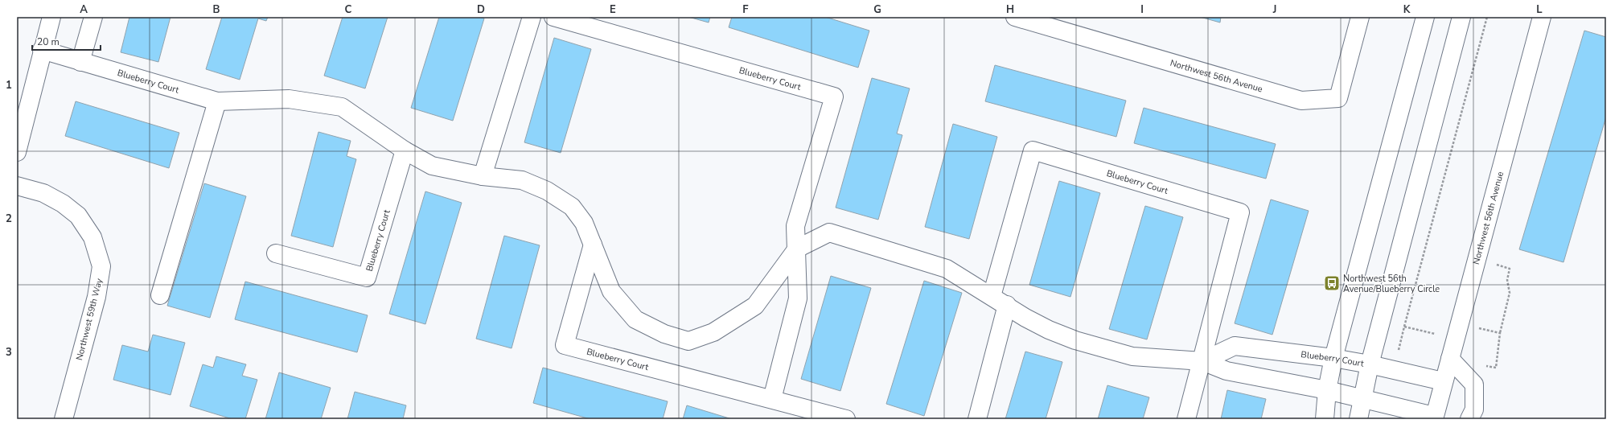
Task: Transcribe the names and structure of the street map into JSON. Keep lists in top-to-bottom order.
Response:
{
  "streets": {
    "street": ["Northwest 56th Avenue", "Blueberry Court", "Northwest 59th Way"]
  },
  "crossings": [
    ["Northwest 56th Avenue", "Blueberry Court"]
  ],
  "places": {
    "bus stop": ["Northwest 56th Avenue/Blueberry Circle"]
  },
  "scale_bar": "20 m",
  "grid": {
    "columns": [
      "A",
      "B",
      "C",
      "D",
      "E",
      "F",
      "G",
      "H",
      "I",
      "J",
      "K",
      "L"
    ],
    "rows": ["1", "2", "3"]
  }
}
